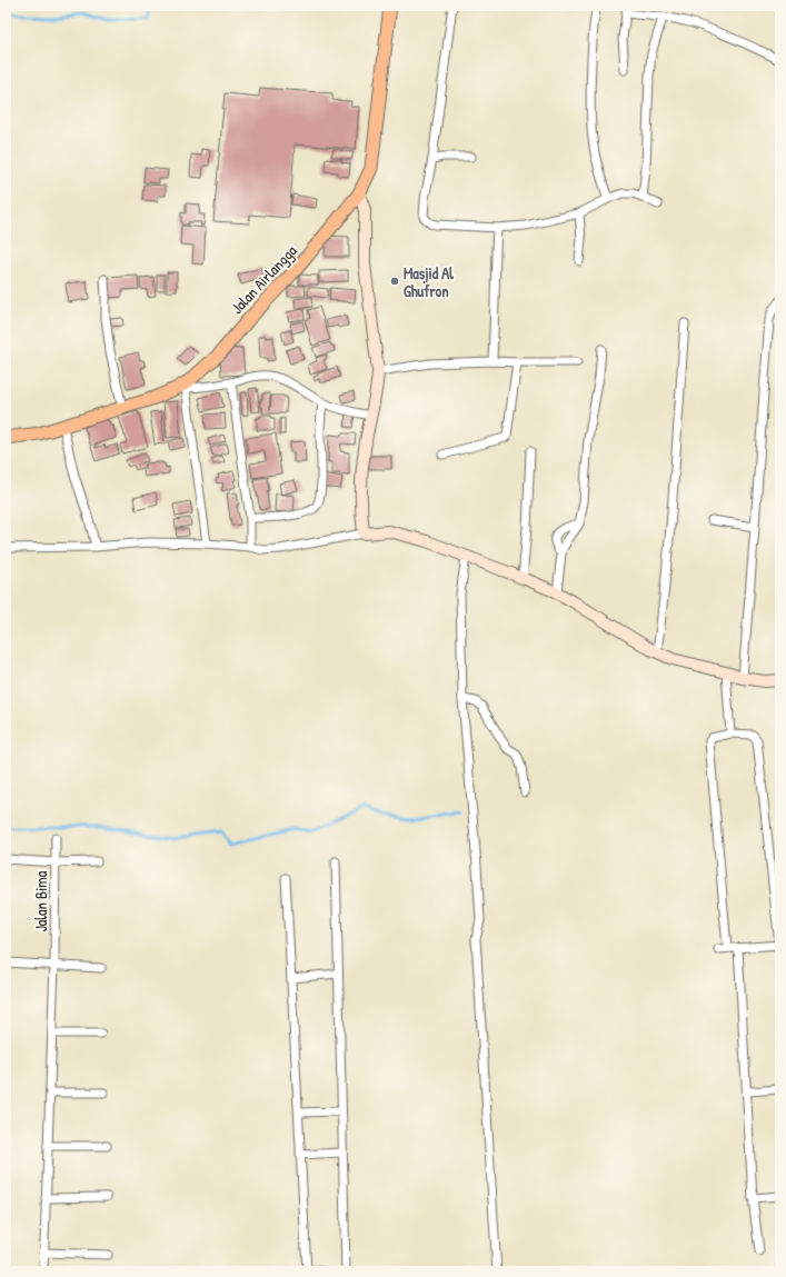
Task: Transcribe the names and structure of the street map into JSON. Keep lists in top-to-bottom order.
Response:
{
  "streets": {
    "main road": ["Jalan Airlangga"],
    "street": ["Jalan Bima"]
  },
  "places": ["Masjid Al Ghufron"]
}
